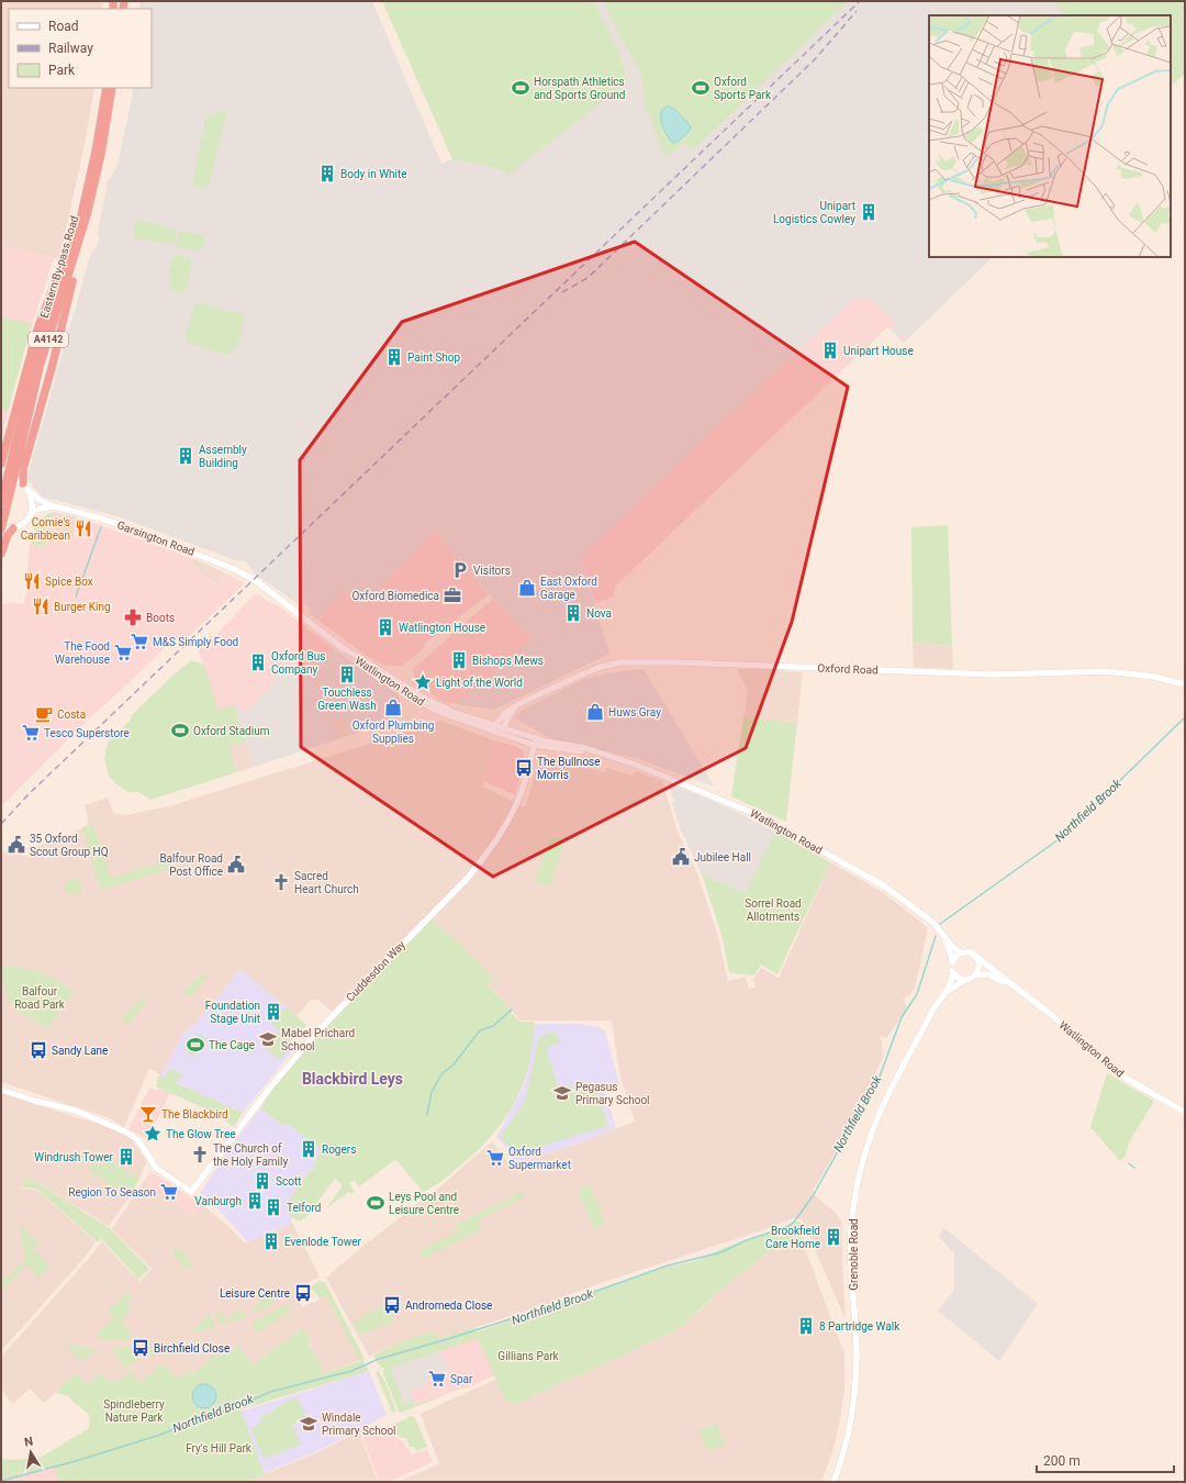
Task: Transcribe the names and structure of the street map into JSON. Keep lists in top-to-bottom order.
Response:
{
  "streets": {
    "highway": ["Eastern By-pass Road", "A4142"],
    "street": [
      "Garsington Road",
      "Oxford Road",
      "Watlington Road",
      "Cuddesdon Way",
      "Grenoble Road"
    ]
  },
  "crossings": [
    ["Garsington Road", "Watlington Road"],
    ["Oxford Road", "Watlington Road"],
    ["Watlington Road", "Cuddesdon Way"],
    ["Watlington Road", "Grenoble Road"]
  ],
  "districts": ["Blackbird Leys"],
  "water": ["Northfield Brook"],
  "parks": [
    "Sorrel Road Allotments",
    "Balfour Road Park",
    "Gillians Park",
    "Spindleberry Nature Park",
    "Fry's Hill Park"
  ],
  "places": {
    "sports": [
      "Horspath Athletics and Sports Ground",
      "Oxford Sports Park",
      "Oxford Stadium",
      "The Cage",
      "Leys Pool and Leisure Centre"
    ],
    "building": [
      "Body in White",
      "Unipart Logistics Cowley",
      "Unipart House",
      "Paint Shop",
      "Assembly Building",
      "Nova",
      "Watlington House",
      "Bishops Mews",
      "Oxford Bus Company",
      "Touchless Green Wash",
      "Foundation Stage Unit",
      "Rogers",
      "Windrush Tower",
      "Scott",
      "Vanburgh",
      "Telford",
      "Brookfield Care Home",
      "Evenlode Tower",
      "8 Partridge Walk"
    ],
    "restaurant": ["Comie's Caribbean", "Spice Box", "Burger King"],
    "parking": ["Visitors"],
    "shop": ["East Oxford Garage", "Oxford Plumbing Supplies", "Huws Gray"],
    "office": ["Oxford Biomedica"],
    "pharmacy": ["Boots"],
    "supermarket": [
      "M&S Simply Food",
      "The Food Warehouse",
      "Tesco Superstore",
      "Oxford Supermarket",
      "Region To Season",
      "Spar"
    ],
    "place": ["Light of the World", "The Glow Tree"],
    "cafe": ["Costa"],
    "bus stop": [
      "The Bullnose Morris",
      "Sandy Lane",
      "Leisure Centre",
      "Andromeda Close",
      "Birchfield Close"
    ],
    "public building": ["35 Oxford Scout Group HQ", "Jubilee Hall", "Balfour Road Post Office"],
    "church": ["Sacred Heart Church", "The Church of the Holy Family"],
    "school or university": ["Mabel Prichard School", "Pegasus Primary School", "Windale Primary School"],
    "bar": ["The Blackbird"]
  },
  "legend": ["Road", "Railway", "Park"],
  "scale_bar": "200 m",
  "north": "top"
}
